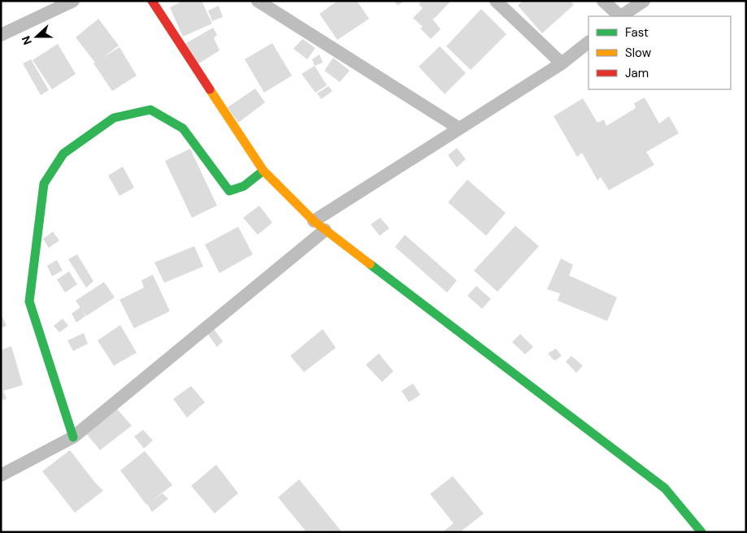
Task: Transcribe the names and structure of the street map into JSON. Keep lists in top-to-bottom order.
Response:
{
  "legend": ["Fast", "Slow", "Jam"],
  "north": "left"
}
